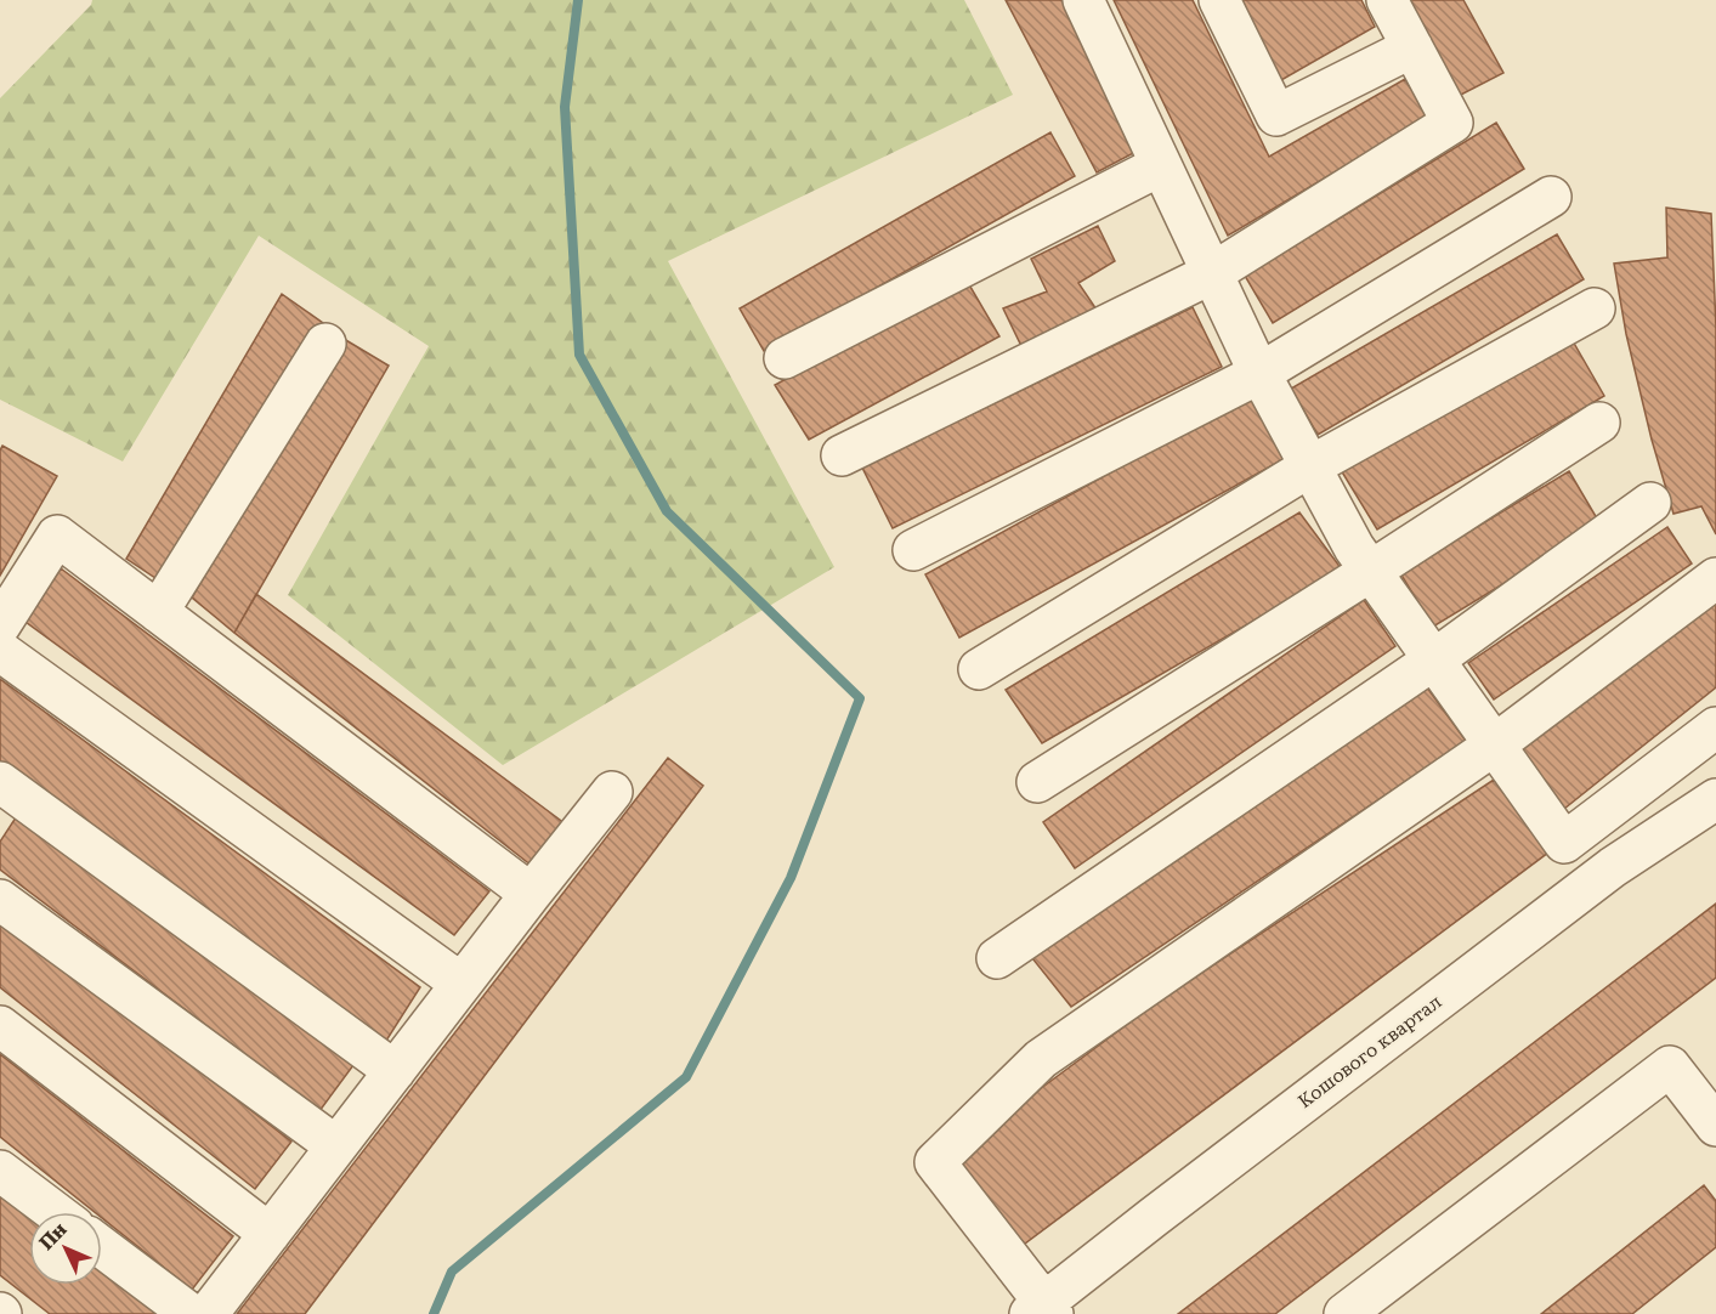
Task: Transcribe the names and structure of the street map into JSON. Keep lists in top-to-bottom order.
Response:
{
  "streets": {
    "street": ["Кошового квартал"]
  },
  "north": "top left"
}
